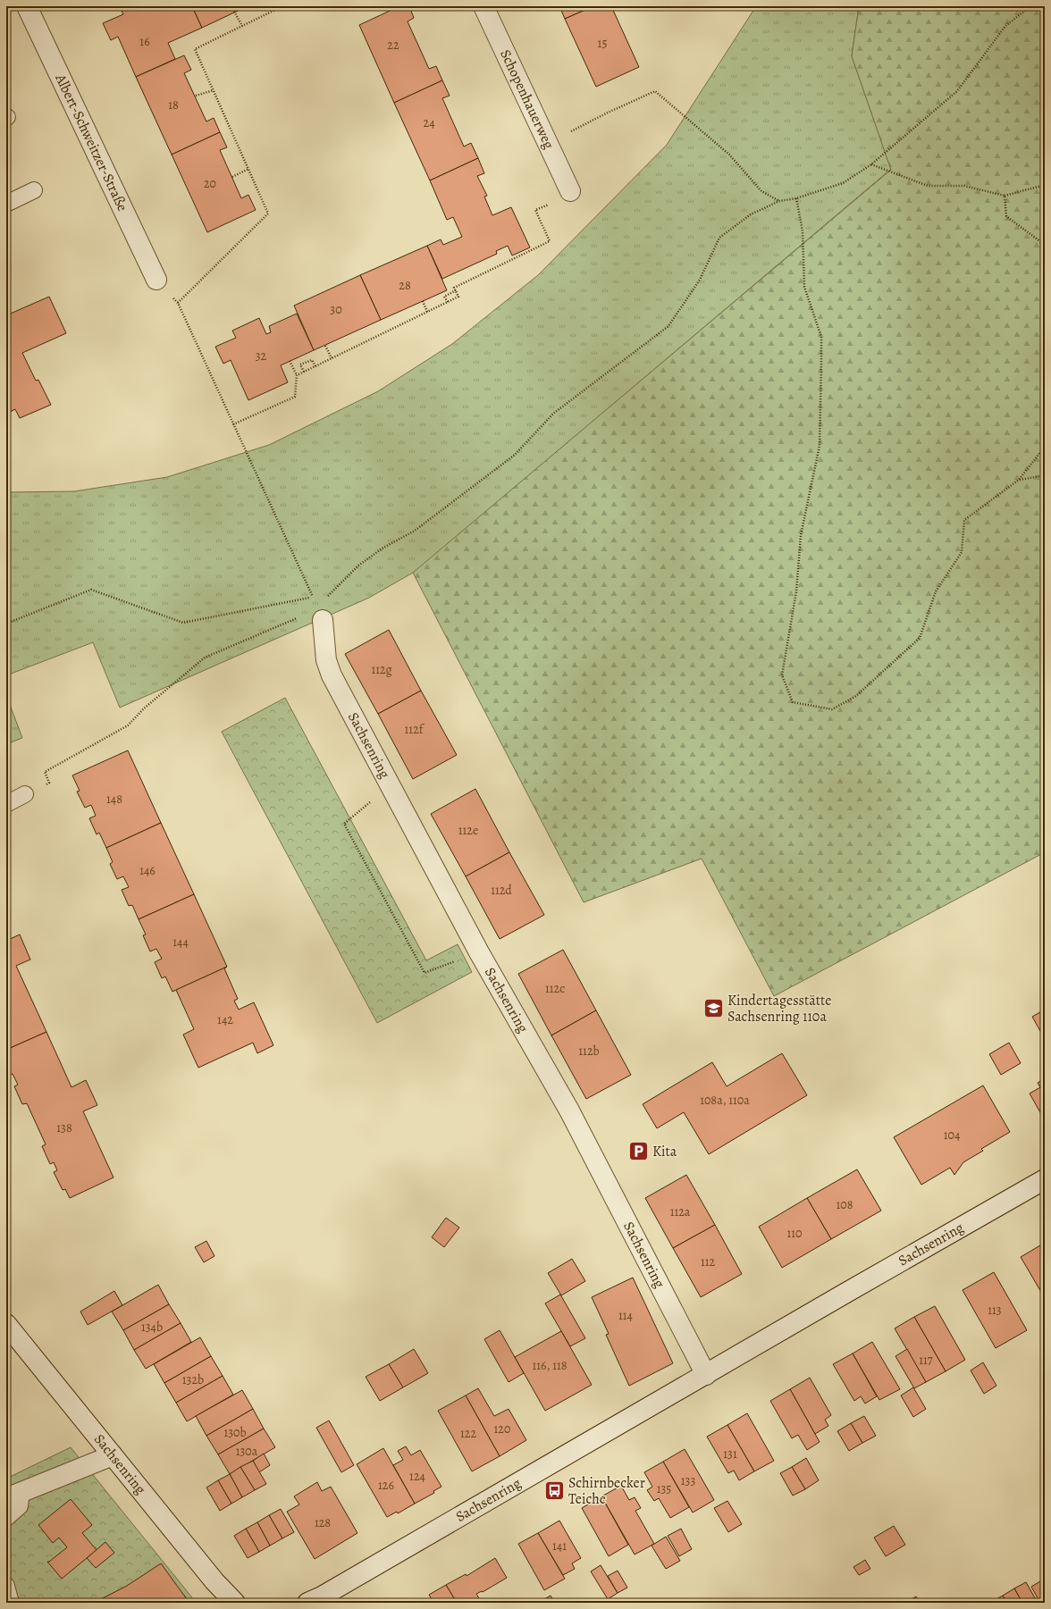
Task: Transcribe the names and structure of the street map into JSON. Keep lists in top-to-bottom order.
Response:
{
  "streets": {
    "street": ["Schopenhauerweg", "Albert-Schweitzer-Straße", "Sachsenring"]
  },
  "places": {
    "school or university": ["Kindertagesstätte Sachsenring 110a"],
    "parking": ["Kita"],
    "bus stop": ["Schirnbecker Teiche"]
  },
  "house_numbers": [
    "16",
    "15",
    "22",
    "18",
    "24",
    "20",
    "28",
    "30",
    "32",
    "112g",
    "112f",
    "148",
    "112e",
    "146",
    "112d",
    "144",
    "112c",
    "142",
    "112b",
    "108a, 110a",
    "138",
    "104",
    "108",
    "112a",
    "110",
    "112",
    "113",
    "114",
    "134b",
    "117",
    "116, 118",
    "132b",
    "120",
    "130b",
    "122",
    "130a",
    "131",
    "124",
    "133",
    "126",
    "135",
    "128",
    "141"
  ]
}
